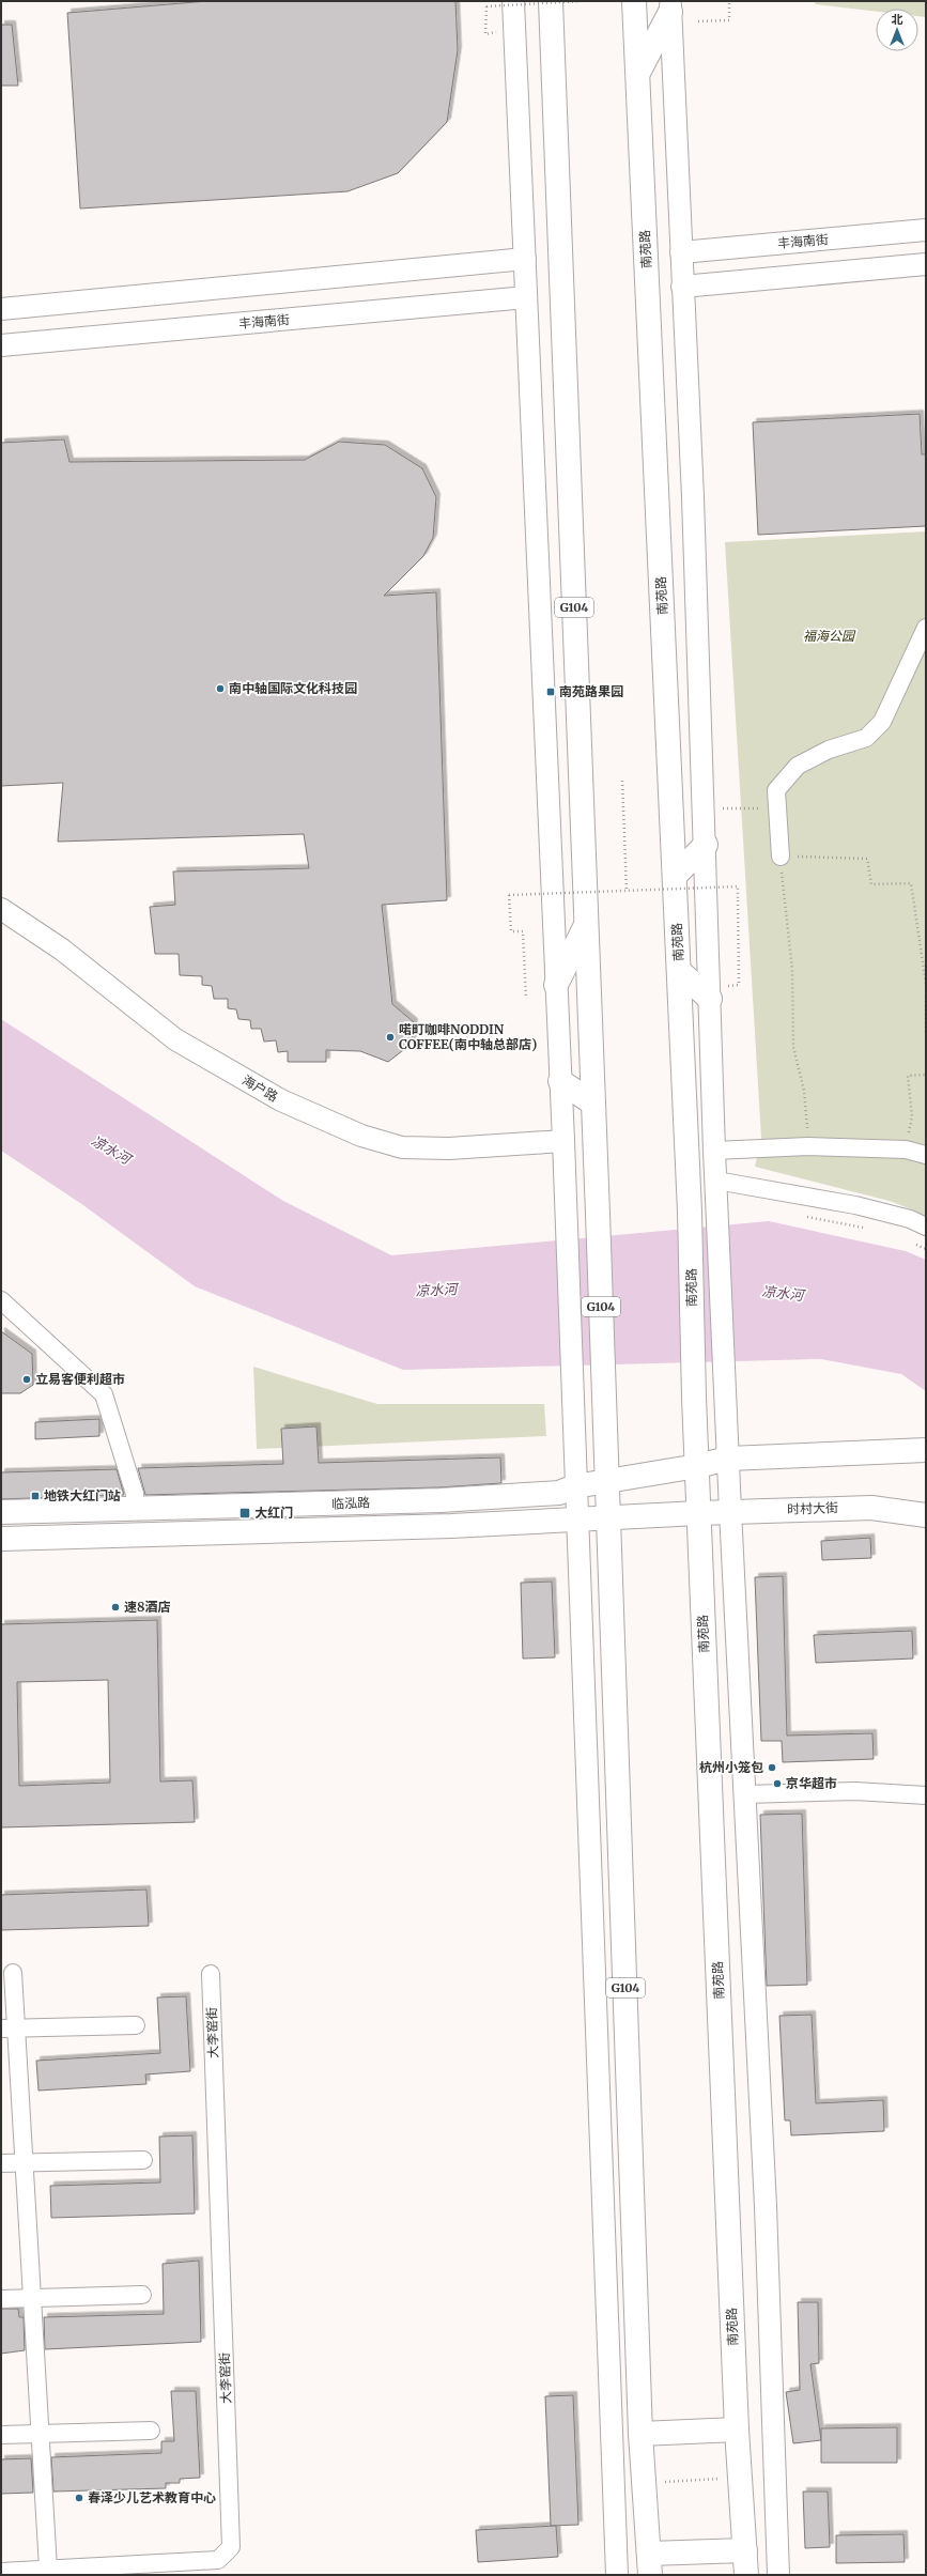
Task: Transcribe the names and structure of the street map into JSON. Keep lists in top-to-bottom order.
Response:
{
  "streets": {
    "main road": [
      "南苑路",
      "G104",
      "临泓路",
      "时村大街"
    ],
    "street": ["丰海南街", "海户路", "大李窑街"]
  },
  "crossings": [
    ["南苑路", "临泓路"],
    ["南苑路", "时村大街"],
    ["G104", "临泓路"],
    ["临泓路", "时村大街"]
  ],
  "water": ["凉水河"],
  "parks": ["福海公园"],
  "places": {
    "other": [
      "南中轴国际文化科技园",
      "喏町咖啡NODDIN COFFEE(南中轴总部店)",
      "立易客便利超市",
      "速8酒店",
      "杭州小笼包",
      "京华超市",
      "春泽少儿艺术教育中心"
    ],
    "transit": ["南苑路果园", "地铁大红门站", "大红门"]
  },
  "north": "top"
}
